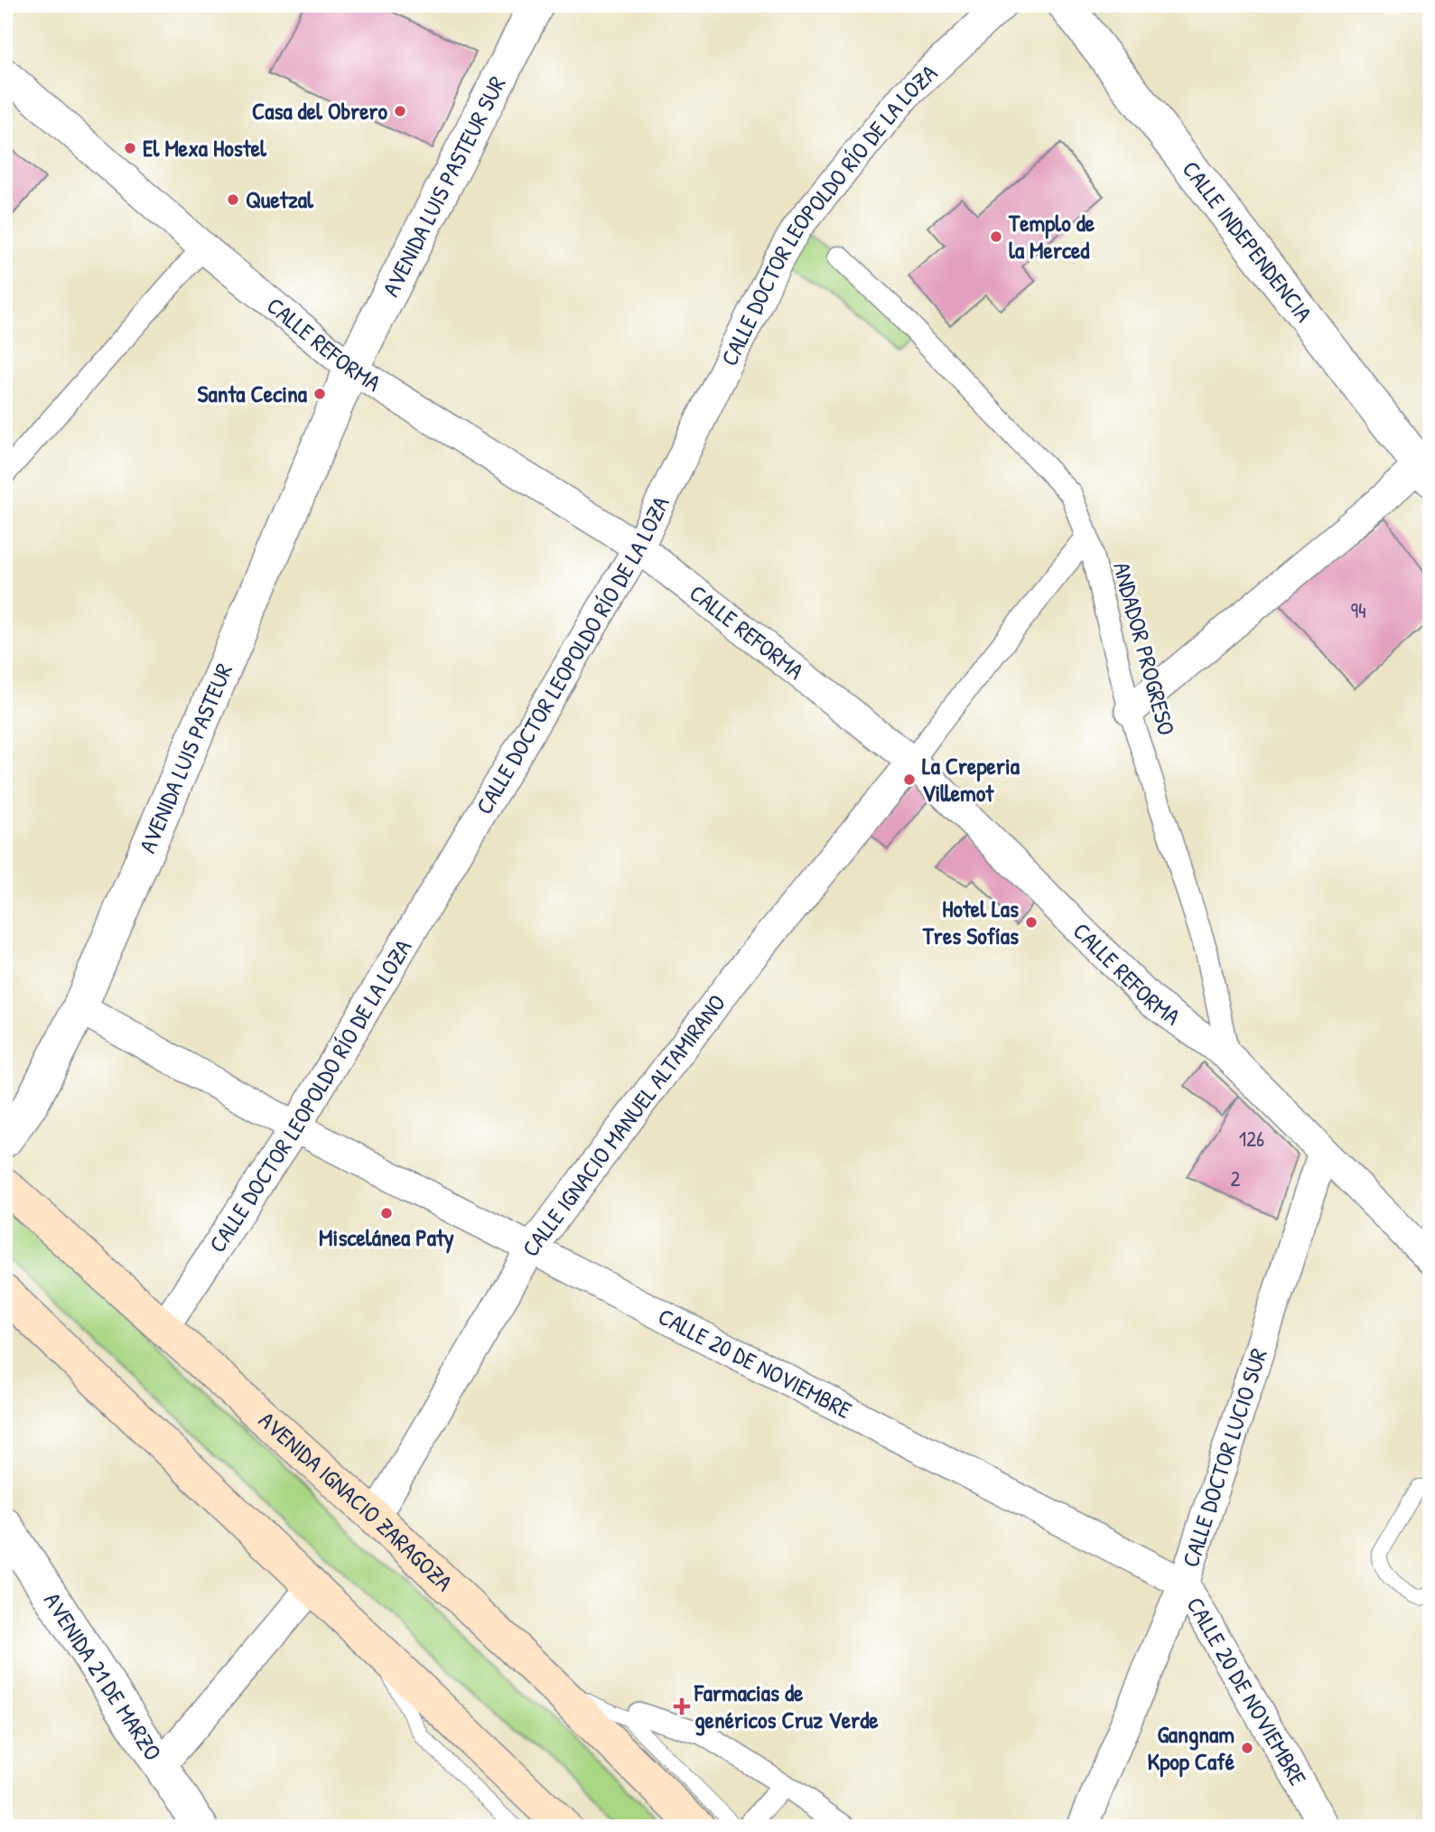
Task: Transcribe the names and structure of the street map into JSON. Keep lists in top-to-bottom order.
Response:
{
  "streets": {
    "main road": ["AVENIDA IGNACIO ZARAGOZA"],
    "street": [
      "AVENIDA LUIS PASTEUR SUR",
      "CALLE DOCTOR LEOPOLDO RÍO DE LA LOZA",
      "CALLE INDEPENDENCIA",
      "CALLE REFORMA",
      "ANDADOR PROGRESO",
      "AVENIDA LUIS PASTEUR",
      "CALLE IGNACIO MANUEL ALTAMIRANO",
      "CALLE 20 DE NOVIEMBRE",
      "CALLE DOCTOR LUCIO SUR",
      "AVENIDA 21 DE MARZO"
    ]
  },
  "crossings": [
    ["AVENIDA LUIS PASTEUR SUR", "CALLE REFORMA"],
    ["AVENIDA LUIS PASTEUR SUR", "AVENIDA LUIS PASTEUR"],
    ["CALLE DOCTOR LEOPOLDO RÍO DE LA LOZA", "CALLE REFORMA"],
    ["CALLE DOCTOR LEOPOLDO RÍO DE LA LOZA", "CALLE 20 DE NOVIEMBRE"],
    ["CALLE DOCTOR LEOPOLDO RÍO DE LA LOZA", "AVENIDA IGNACIO ZARAGOZA"],
    ["CALLE REFORMA", "ANDADOR PROGRESO"],
    ["CALLE REFORMA", "AVENIDA LUIS PASTEUR"],
    ["CALLE REFORMA", "CALLE IGNACIO MANUEL ALTAMIRANO"],
    ["CALLE REFORMA", "CALLE DOCTOR LUCIO SUR"],
    ["AVENIDA LUIS PASTEUR", "CALLE 20 DE NOVIEMBRE"],
    ["CALLE IGNACIO MANUEL ALTAMIRANO", "CALLE 20 DE NOVIEMBRE"],
    ["CALLE IGNACIO MANUEL ALTAMIRANO", "AVENIDA IGNACIO ZARAGOZA"],
    ["CALLE 20 DE NOVIEMBRE", "CALLE DOCTOR LUCIO SUR"]
  ],
  "places": {
    "other": [
      "Casa del Obrero",
      "El Mexa Hostel",
      "Quetzal",
      "Templo de la Merced",
      "Santa Cecina",
      "La Creperia Villemot",
      "Hotel Las Tres Sofías",
      "Miscelánea Paty",
      "Gangnam Kpop Café"
    ],
    "health": ["Farmacias de genéricos Cruz Verde"]
  },
  "house_numbers": ["94", "126", "2"]
}
